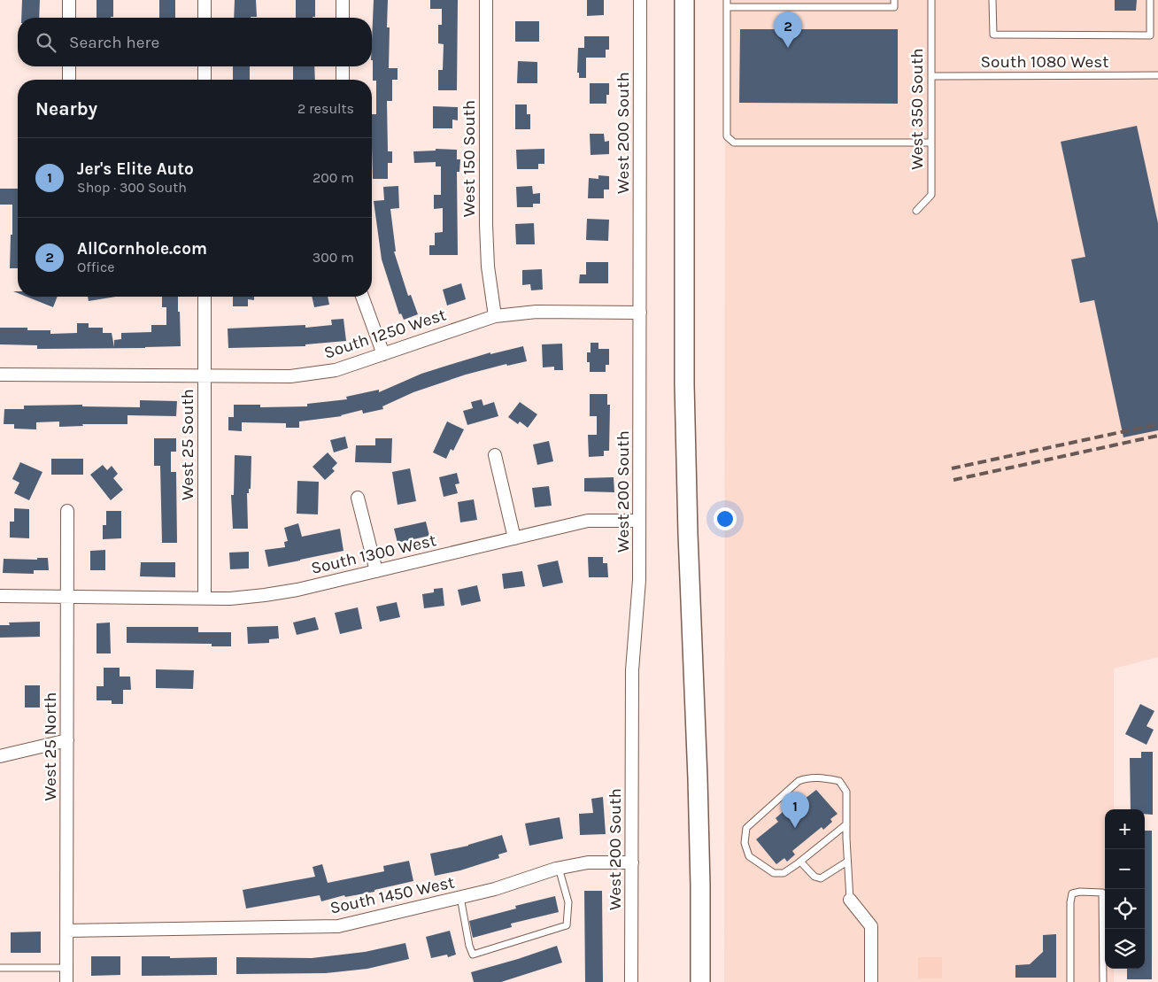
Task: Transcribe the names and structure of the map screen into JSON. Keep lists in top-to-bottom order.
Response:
{
  "streets": {
    "street": [
      "West 200 South",
      "West 150 South",
      "South 1250 West",
      "West 25 South",
      "South 1300 West",
      "West 25 North",
      "South 1450 West"
    ],
    "lane": ["South 1080 West", "West 350 South"]
  },
  "crossings": [
    ["South 1080 West", "West 350 South"],
    ["West 200 South", "South 1250 West"],
    ["West 200 South", "South 1300 West"],
    ["West 200 South", "South 1450 West"],
    ["West 150 South", "South 1250 West"],
    ["South 1250 West", "West 25 South"],
    ["West 25 South", "South 1300 West"],
    ["South 1300 West", "West 25 North"],
    ["West 25 North", "South 1450 West"]
  ],
  "page": {
    "pins": ["2", "1"],
    "search": "Search here",
    "heading": ["Nearby", "2 results"],
    "list": [
      {
        "mark": "1",
        "name": "Jer's Elite Auto",
        "note": "Shop · 300 South",
        "value": "200 m"
      },
      {
        "mark": "2",
        "name": "AllCornhole.com",
        "note": "Office",
        "value": "300 m"
      }
    ],
    "map_buttons": ["+", "−"]
  }
}
